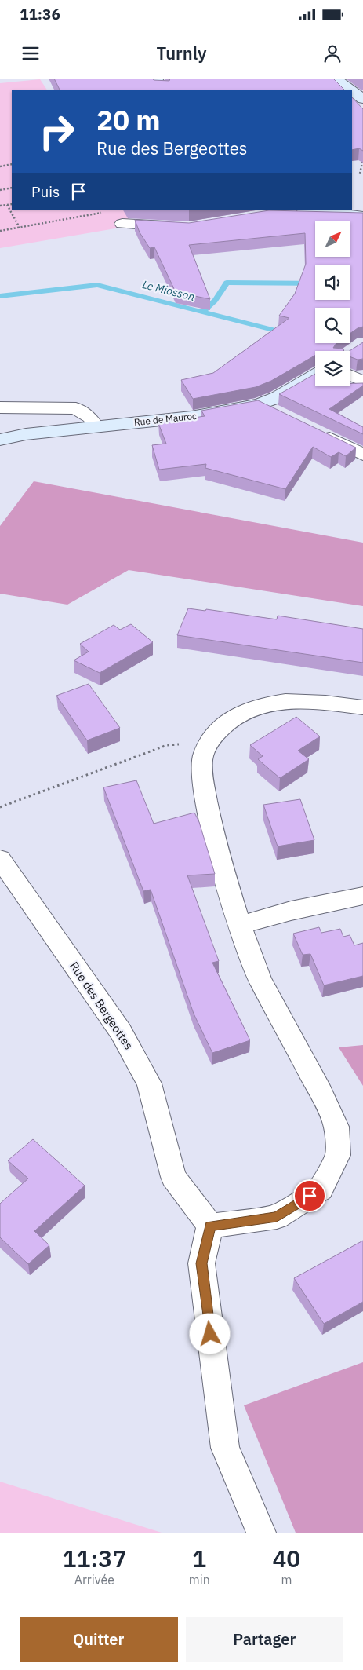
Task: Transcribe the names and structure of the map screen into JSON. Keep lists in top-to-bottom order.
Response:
{
  "streets": {
    "street": ["Rue de Mauroc", "Rue des Bergeottes"]
  },
  "water": ["Le Miosson"],
  "north": "top right",
  "page": {
    "status": "11:36",
    "header": "Turnly",
    "turn": ["20 m", "Rue des Bergeottes"],
    "then": "Puis",
    "eta": [
      "11:37",
      "Arrivée",
      "1",
      "min",
      "40",
      "m"
    ],
    "buttons": ["Quitter", "Partager"]
  }
}
